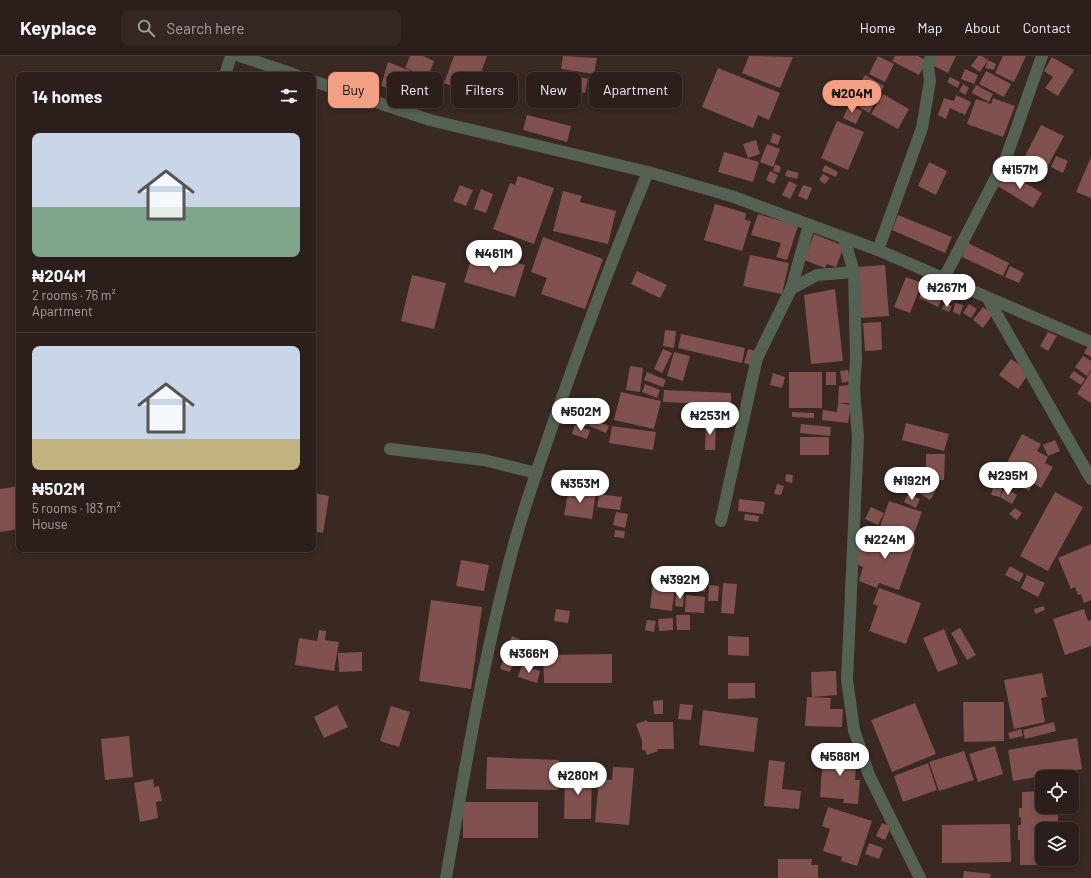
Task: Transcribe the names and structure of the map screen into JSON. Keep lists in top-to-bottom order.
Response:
{
  "page": {
    "header": "Keyplace",
    "search": "Search here",
    "nav": [
      "Home",
      "Map",
      "About",
      "Contact"
    ],
    "chip": [
      "Buy",
      "Rent",
      "Filters",
      "New",
      "Apartment"
    ],
    "heading": "14 homes",
    "price": [
      "₦204M",
      "₦157M",
      "₦461M",
      "₦267M",
      "₦502M",
      "₦253M",
      "₦295M",
      "₦192M",
      "₦353M",
      "₦224M",
      "₦392M",
      "₦366M",
      "₦588M",
      "₦280M"
    ],
    "list": [
      {
        "name": "₦204M",
        "note": "2 rooms · 76 m² · Apartment"
      },
      {
        "name": "₦502M",
        "note": "5 rooms · 183 m² · House"
      }
    ]
  }
}
